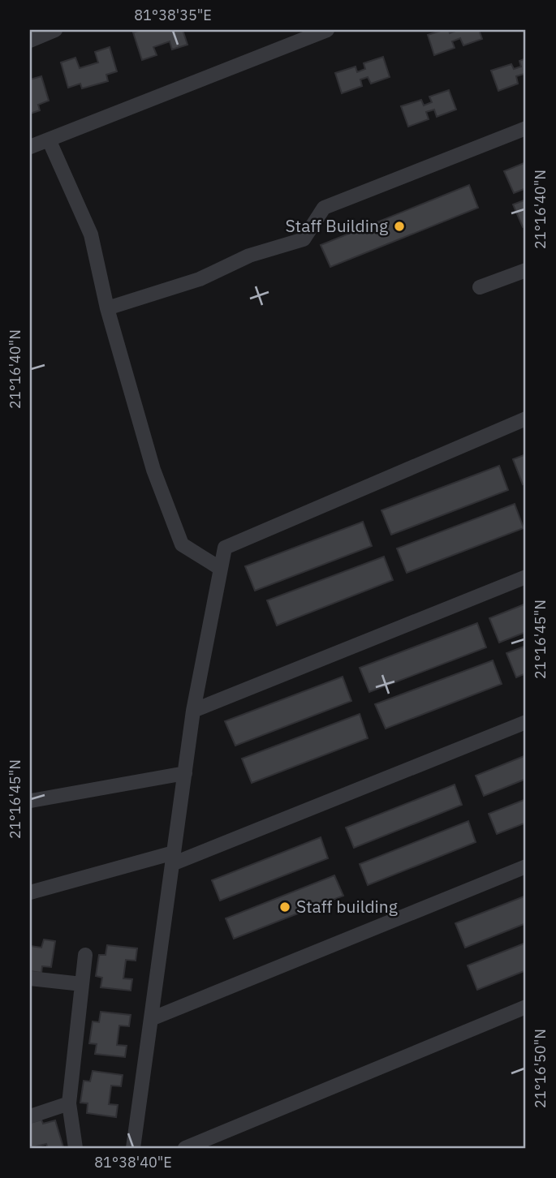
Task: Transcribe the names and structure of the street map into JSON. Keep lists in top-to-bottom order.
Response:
{
  "places": ["Staff Building", "Staff building"],
  "coordinates": [
    "81°38'35\"E",
    "21°16'40\"N",
    "21°16'45\"N",
    "21°16'50\"N",
    "81°38'40\"E"
  ]
}
